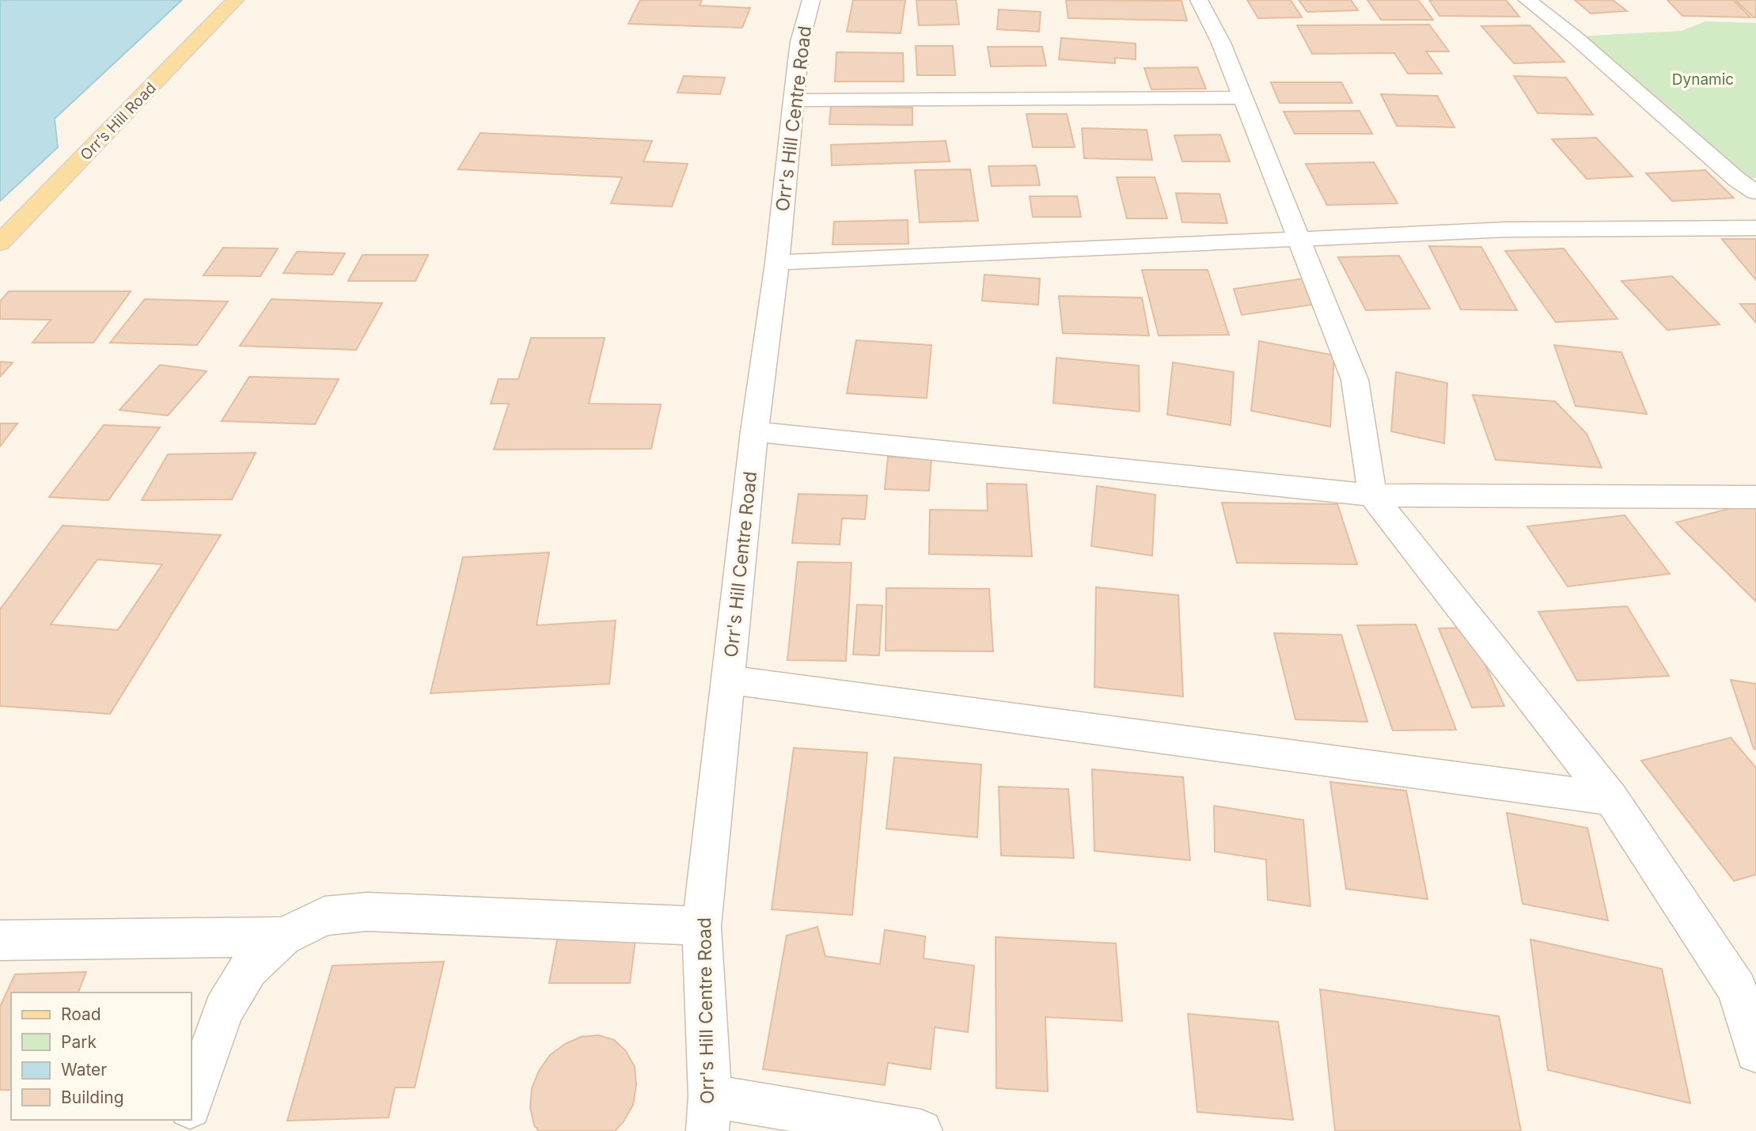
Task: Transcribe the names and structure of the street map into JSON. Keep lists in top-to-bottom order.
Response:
{
  "streets": {
    "main road": ["Orr’s Hill Road"],
    "street": ["Orr's Hill Centre Road"]
  },
  "parks": ["Dynamic"],
  "legend": [
    "Road",
    "Park",
    "Water",
    "Building"
  ]
}
